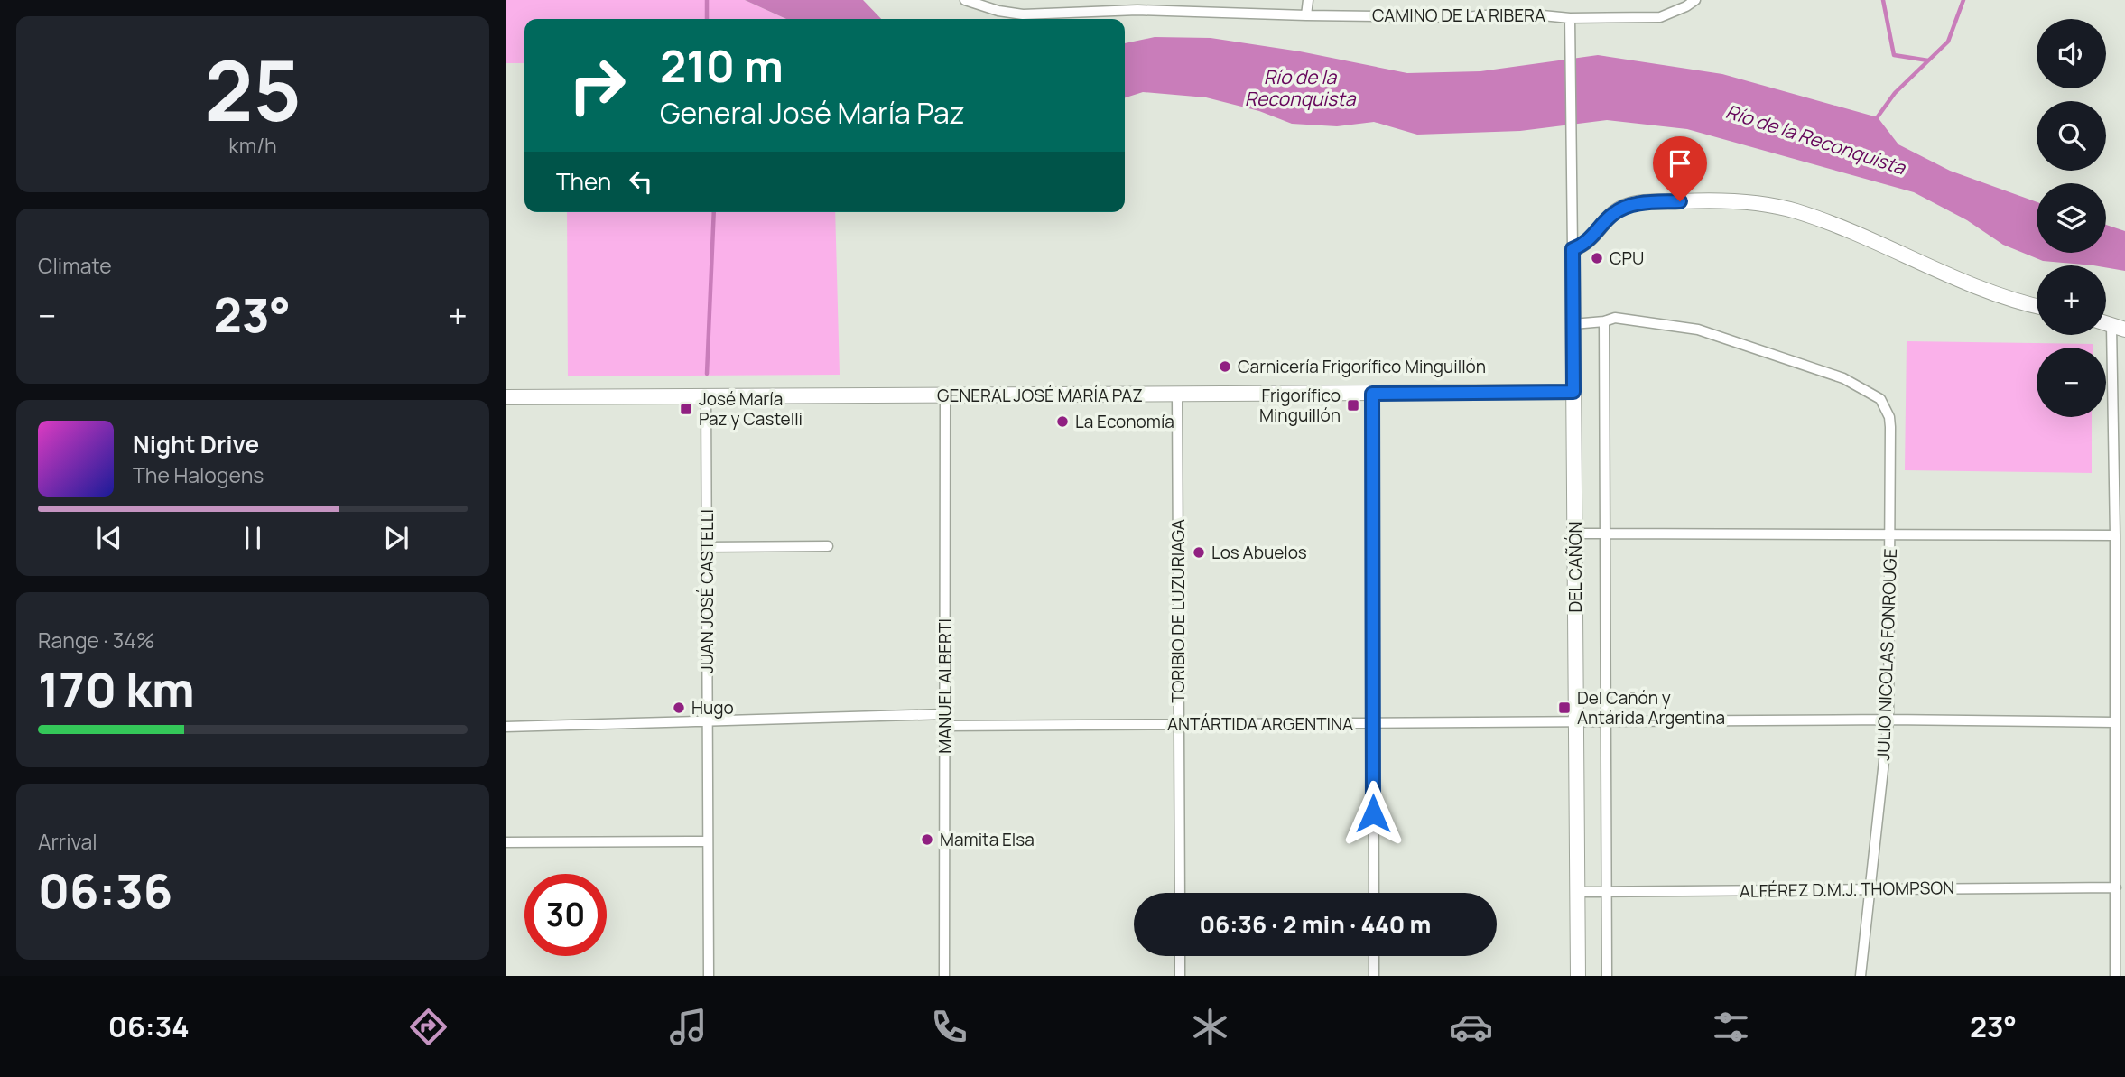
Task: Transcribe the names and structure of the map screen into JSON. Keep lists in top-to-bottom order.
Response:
{
  "streets": {
    "street": [
      "CAMINO DE LA RIBERA",
      "GENERAL JOSÉ MARÍA PAZ",
      "DEL CAÑÓN",
      "JUAN JOSÉ CASTELLI",
      "TORIBIO DE LUZURIAGA",
      "JULIO NICOLAS FONROUGE",
      "MANUEL ALBERTI",
      "ANTÁRTIDA ARGENTINA",
      "ALFÉREZ D.M.J. THOMPSON"
    ]
  },
  "crossings": [
    ["CAMINO DE LA RIBERA", "DEL CAÑÓN"],
    ["GENERAL JOSÉ MARÍA PAZ", "DEL CAÑÓN"],
    ["GENERAL JOSÉ MARÍA PAZ", "JUAN JOSÉ CASTELLI"],
    ["GENERAL JOSÉ MARÍA PAZ", "TORIBIO DE LUZURIAGA"],
    ["GENERAL JOSÉ MARÍA PAZ", "MANUEL ALBERTI"],
    ["DEL CAÑÓN", "JULIO NICOLAS FONROUGE"],
    ["DEL CAÑÓN", "ANTÁRTIDA ARGENTINA"],
    ["DEL CAÑÓN", "ALFÉREZ D.M.J. THOMPSON"],
    ["TORIBIO DE LUZURIAGA", "ANTÁRTIDA ARGENTINA"],
    ["JULIO NICOLAS FONROUGE", "ANTÁRTIDA ARGENTINA"],
    ["JULIO NICOLAS FONROUGE", "ALFÉREZ D.M.J. THOMPSON"],
    ["MANUEL ALBERTI", "ANTÁRTIDA ARGENTINA"]
  ],
  "water": ["Río de la Reconquista"],
  "places": {
    "other": [
      "CPU",
      "Carnicería Frigorífico Minguillón",
      "La Economía",
      "Los Abuelos",
      "Hugo",
      "Mamita Elsa"
    ],
    "transit": ["Frigorífico Minguillón", "José María Paz y Castelli", "Del Cañón y Antárida Argentina"]
  },
  "page": {
    "tile": [
      ["25", "km/h"],
      "Climate",
      ["Range · 34%", "170 km"],
      ["Arrival", "06:36"]
    ],
    "map_buttons": ["+", "−"],
    "turn": ["210 m", "General José María Paz"],
    "then": "Then",
    "heat": ["−", "23°", "+"],
    "song": ["Night Drive", "The Halogens"],
    "limit": "30",
    "trip": "06:36 · 2 min · 440 m",
    "tabs": ["06:34", "23°"]
  }
}
